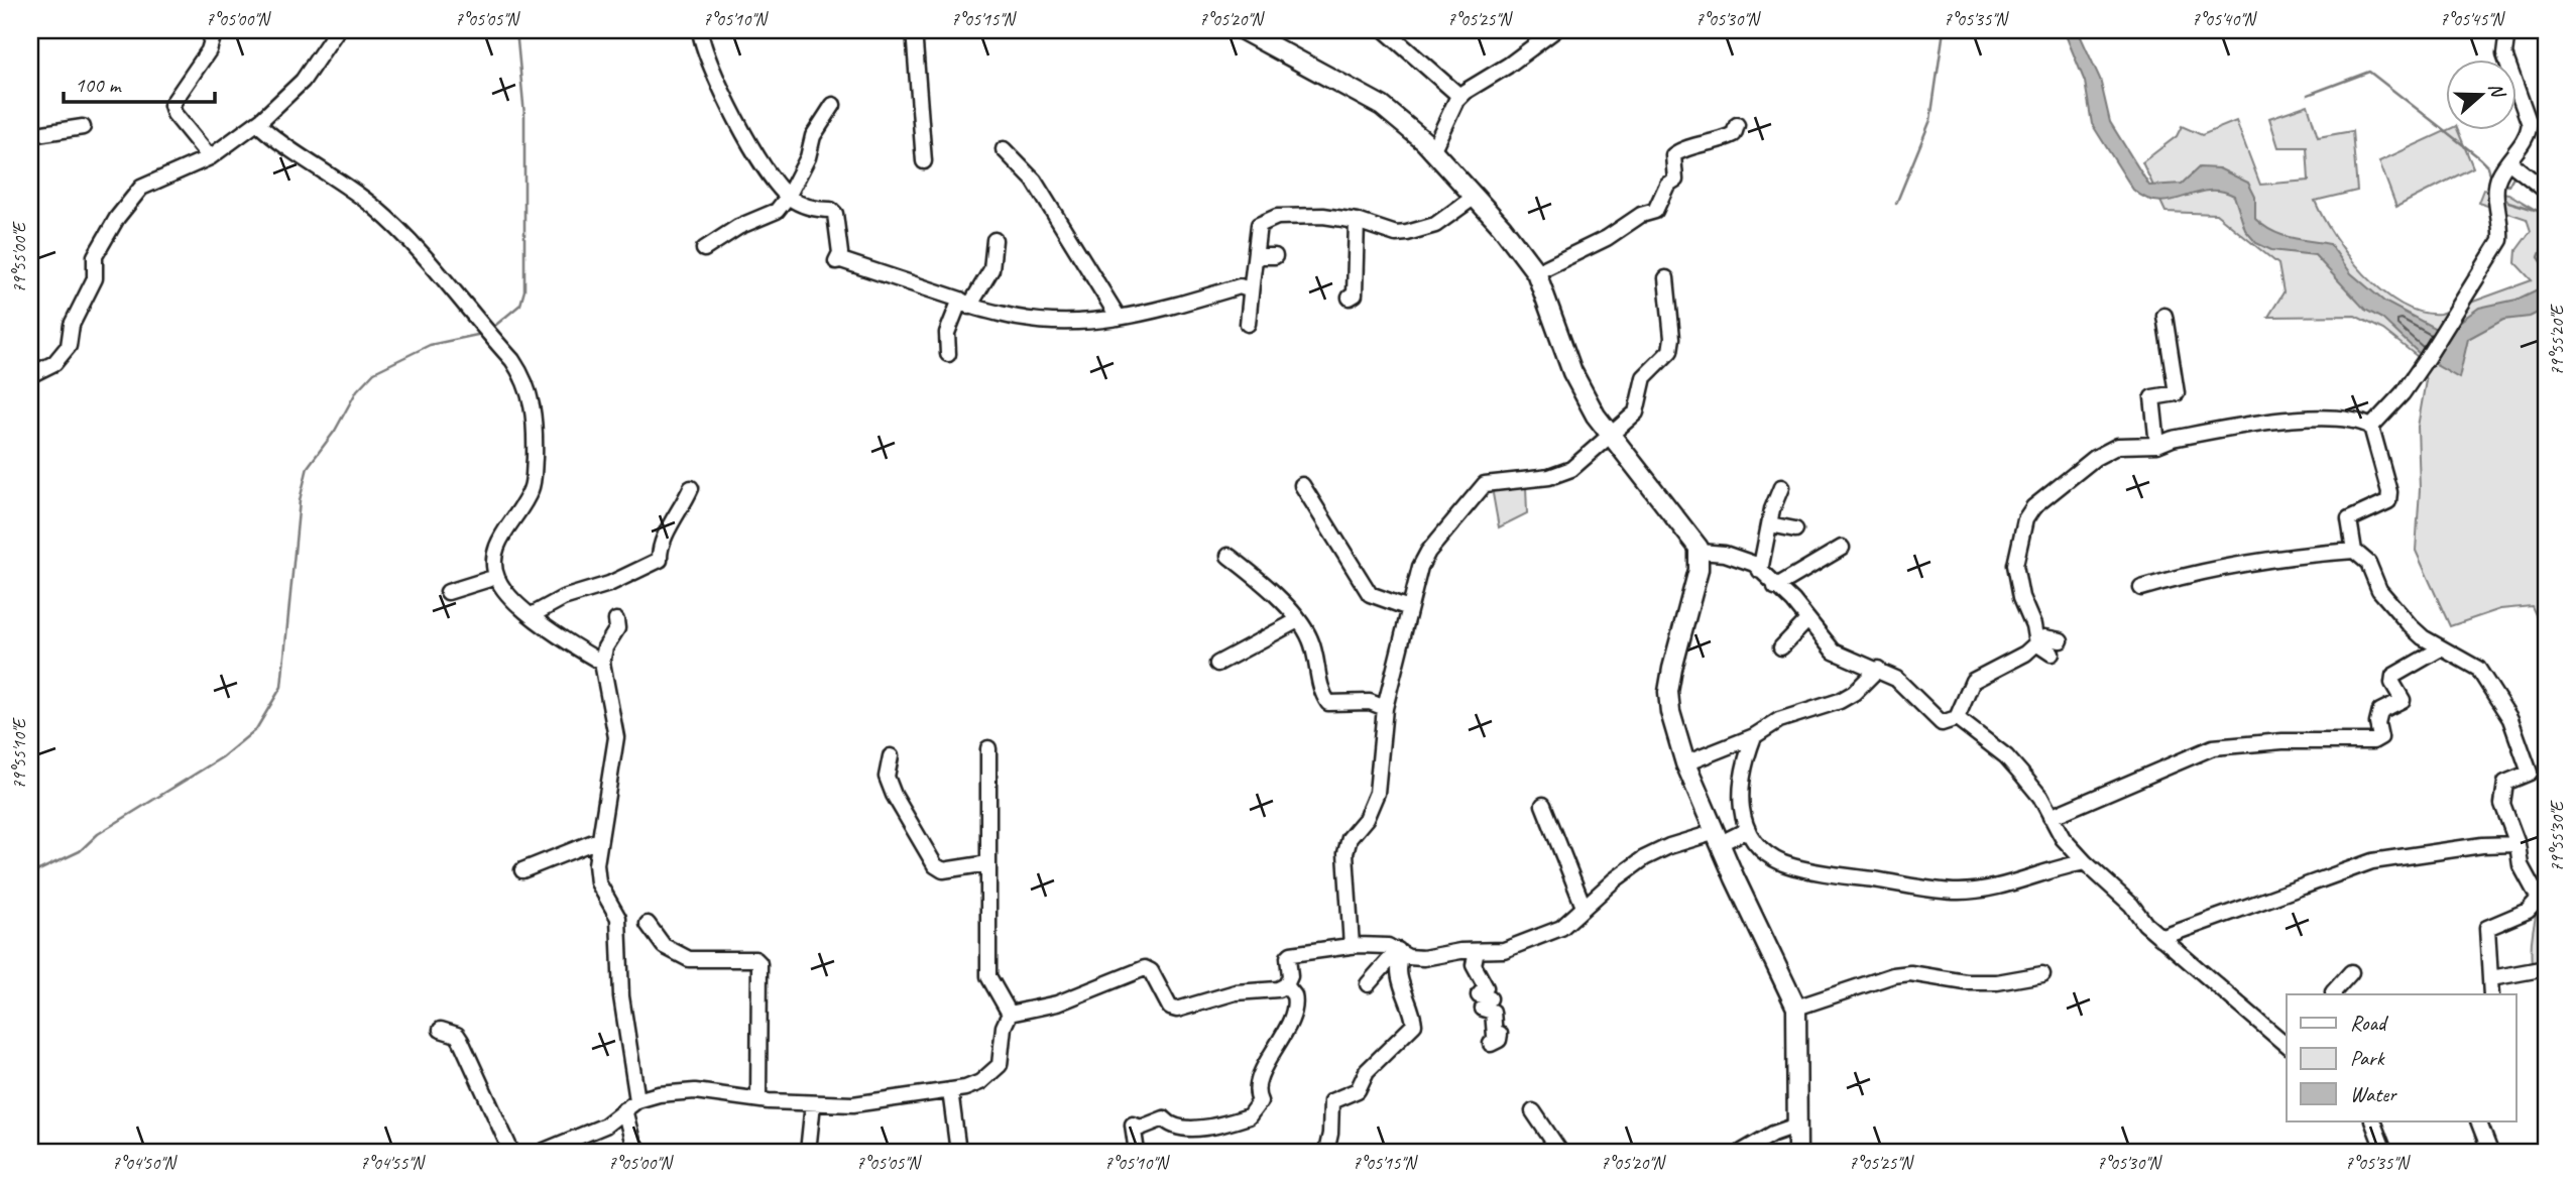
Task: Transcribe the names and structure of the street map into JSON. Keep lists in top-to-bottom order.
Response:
{
  "legend": ["Road", "Park", "Water"],
  "scale_bar": "100 m",
  "north": "right",
  "coordinates": [
    "7°05'00\"N",
    "7°05'05\"N",
    "7°05'10\"N",
    "7°05'15\"N",
    "7°05'20\"N",
    "7°05'25\"N",
    "7°05'30\"N",
    "7°05'35\"N",
    "7°05'40\"N",
    "7°05'45\"N",
    "79°55'00\"E",
    "79°55'20\"E",
    "79°55'10\"E",
    "79°55'30\"E",
    "7°04'50\"N",
    "7°04'55\"N"
  ]
}
